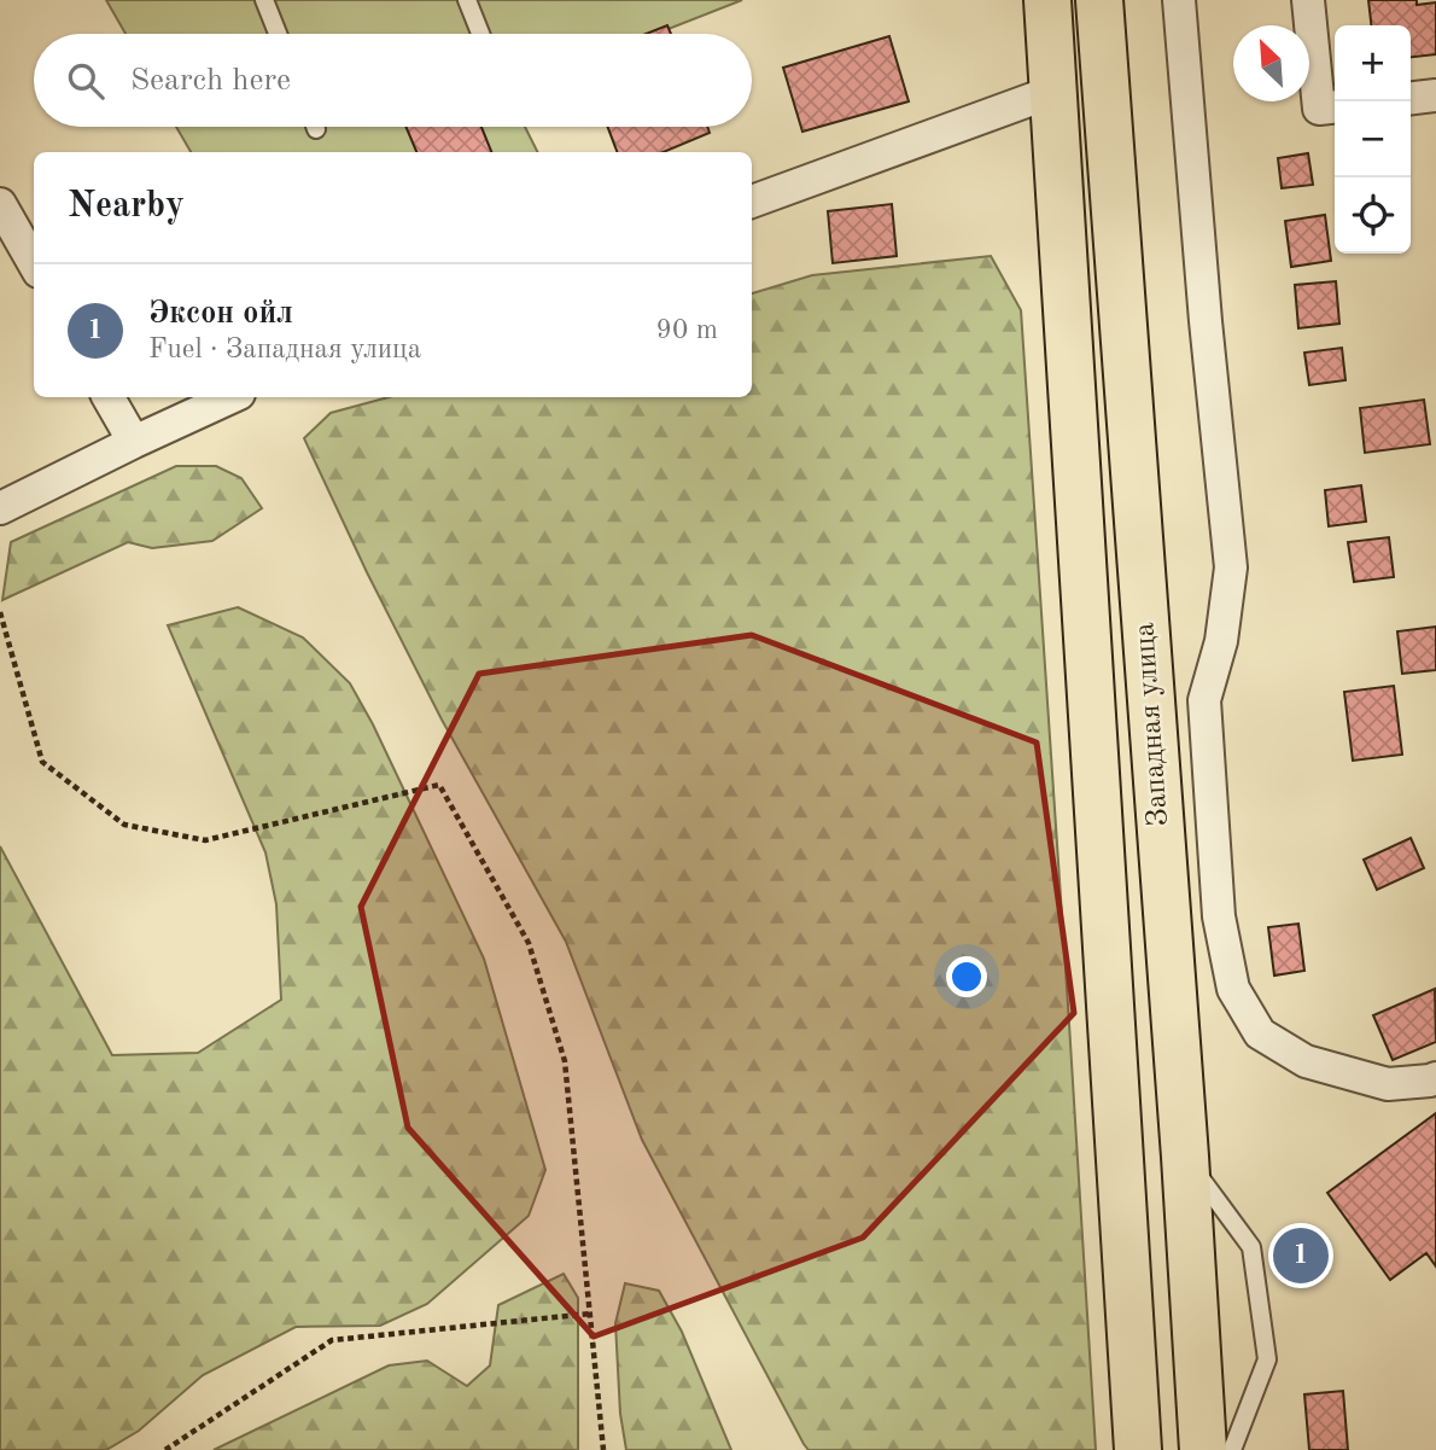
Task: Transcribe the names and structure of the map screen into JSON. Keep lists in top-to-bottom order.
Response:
{
  "streets": {
    "main road": ["Западная улица"]
  },
  "north": "top left",
  "page": {
    "map_buttons": ["+", "−"],
    "search": "Search here",
    "heading": "Nearby",
    "list": [
      {
        "mark": "1",
        "name": "Эксон ойл",
        "note": "Fuel · Западная улица",
        "value": "90 m"
      }
    ],
    "pins": "1"
  }
}
